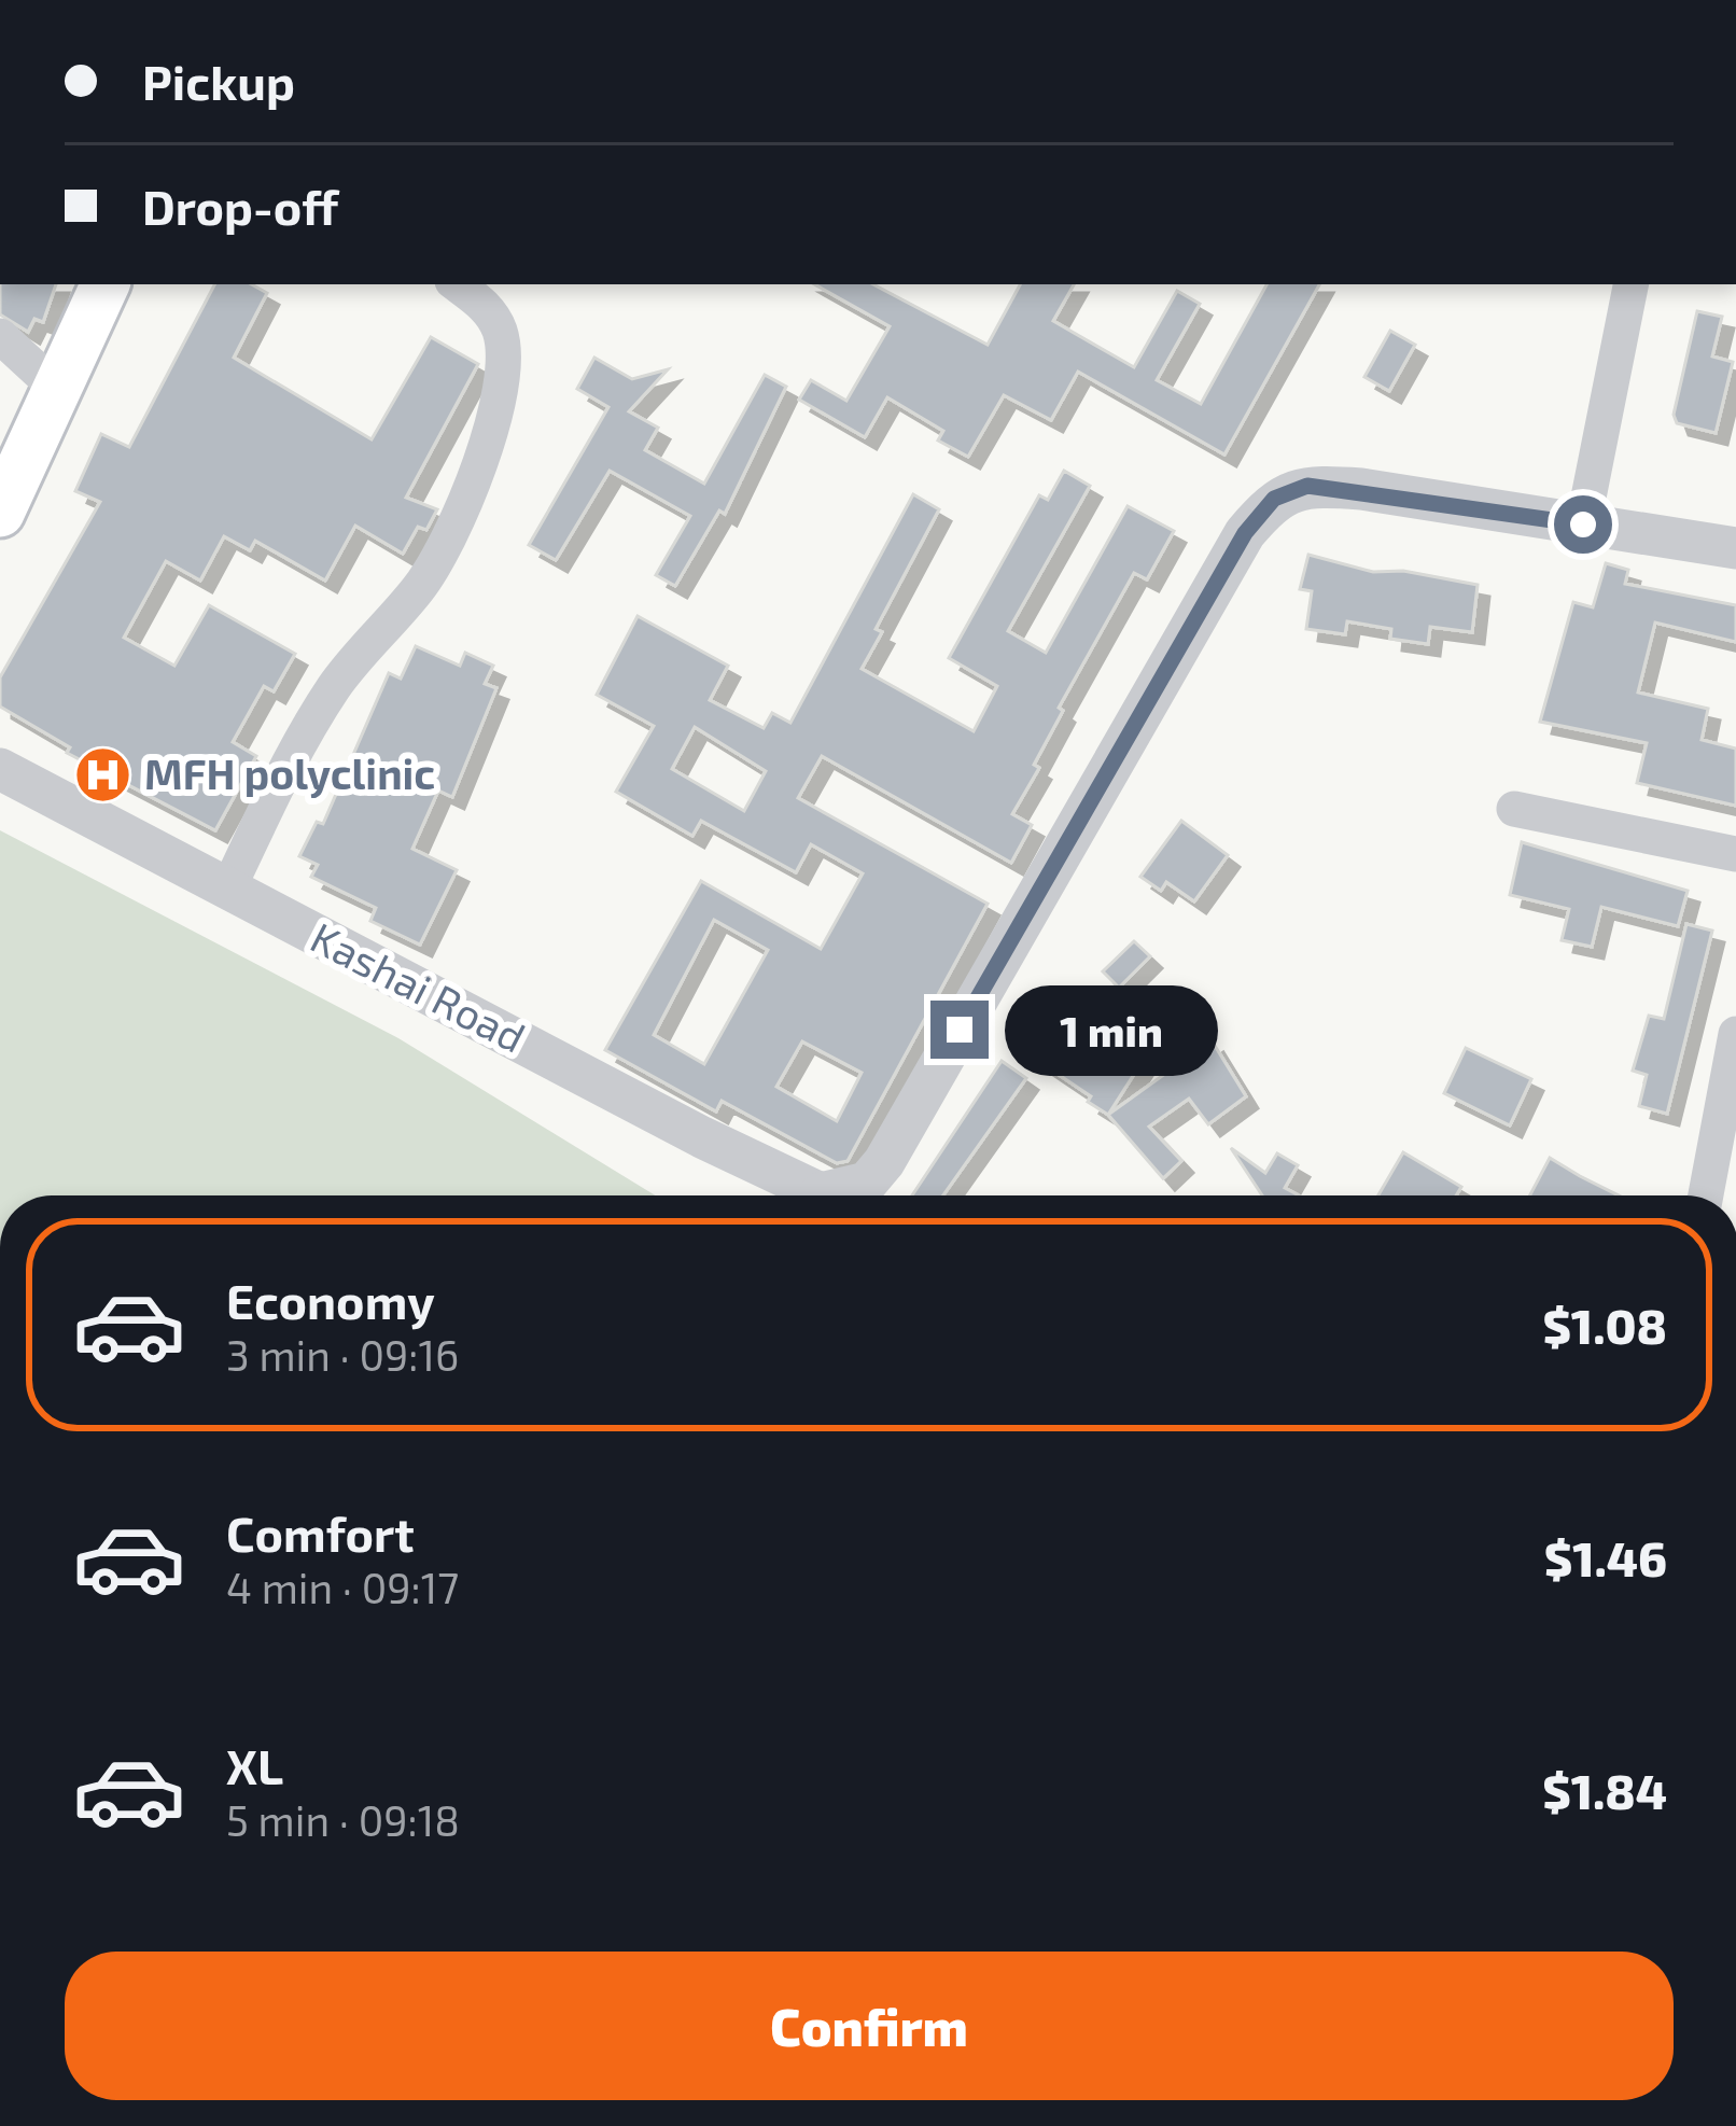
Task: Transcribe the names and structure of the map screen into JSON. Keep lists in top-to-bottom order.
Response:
{
  "streets": {
    "street": ["Kashai Road"]
  },
  "places": {
    "hospital": ["MFH polyclinic"]
  },
  "page": {
    "banner": ["Pickup", "Drop-off"],
    "bubble": "1 min",
    "list": [
      {
        "name": "Economy",
        "note": "3 min · 09:16",
        "value": "$1.08"
      },
      {
        "name": "Comfort",
        "note": "4 min · 09:17",
        "value": "$1.46"
      },
      {
        "name": "XL",
        "note": "5 min · 09:18",
        "value": "$1.84"
      }
    ],
    "buttons": "Confirm"
  }
}
